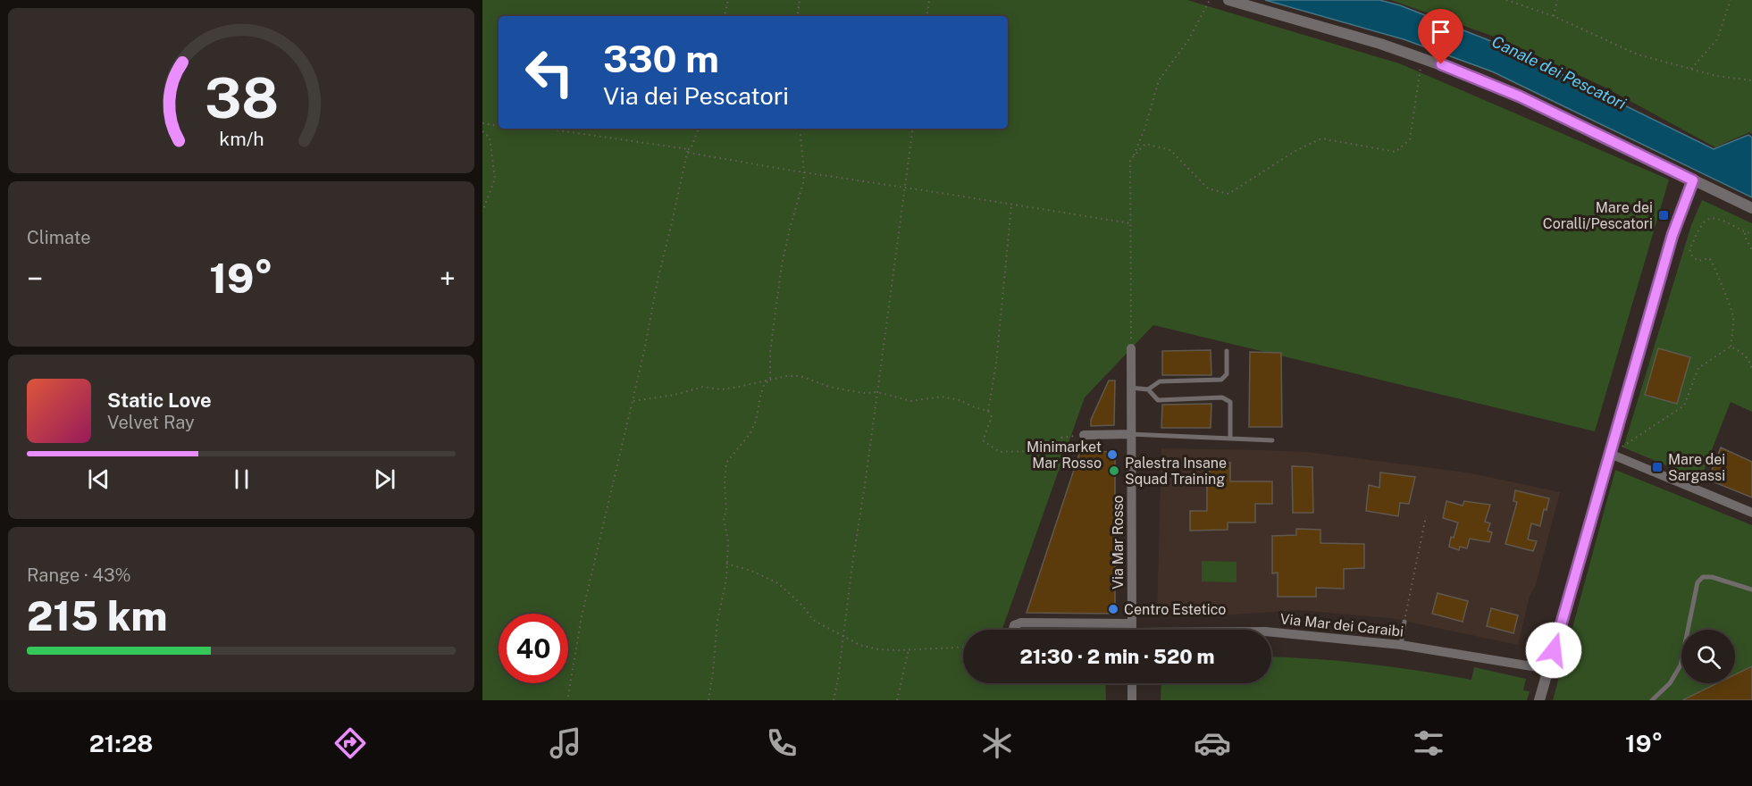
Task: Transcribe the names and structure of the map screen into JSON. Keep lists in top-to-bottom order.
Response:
{
  "streets": {
    "street": ["Via Mar Rosso", "Via Mar dei Caraibi"]
  },
  "water": ["Canale dei Pescatori"],
  "places": {
    "transit": ["Mare dei Coralli/Pescatori", "Mare dei Sargassi"],
    "other": ["Minimarket Mar Rosso", "Palestra Insane Squad Training", "Centro Estetico"]
  },
  "page": {
    "turn": ["330 m", "Via dei Pescatori"],
    "tile": [
      "Climate",
      ["Range · 43%", "215 km"]
    ],
    "heat": ["−", "19°", "+"],
    "song": ["Static Love", "Velvet Ray"],
    "limit": "40",
    "trip": "21:30 · 2 min · 520 m",
    "tabs": ["21:28", "19°"],
    "gauge": ["38", "km/h"]
  }
}
